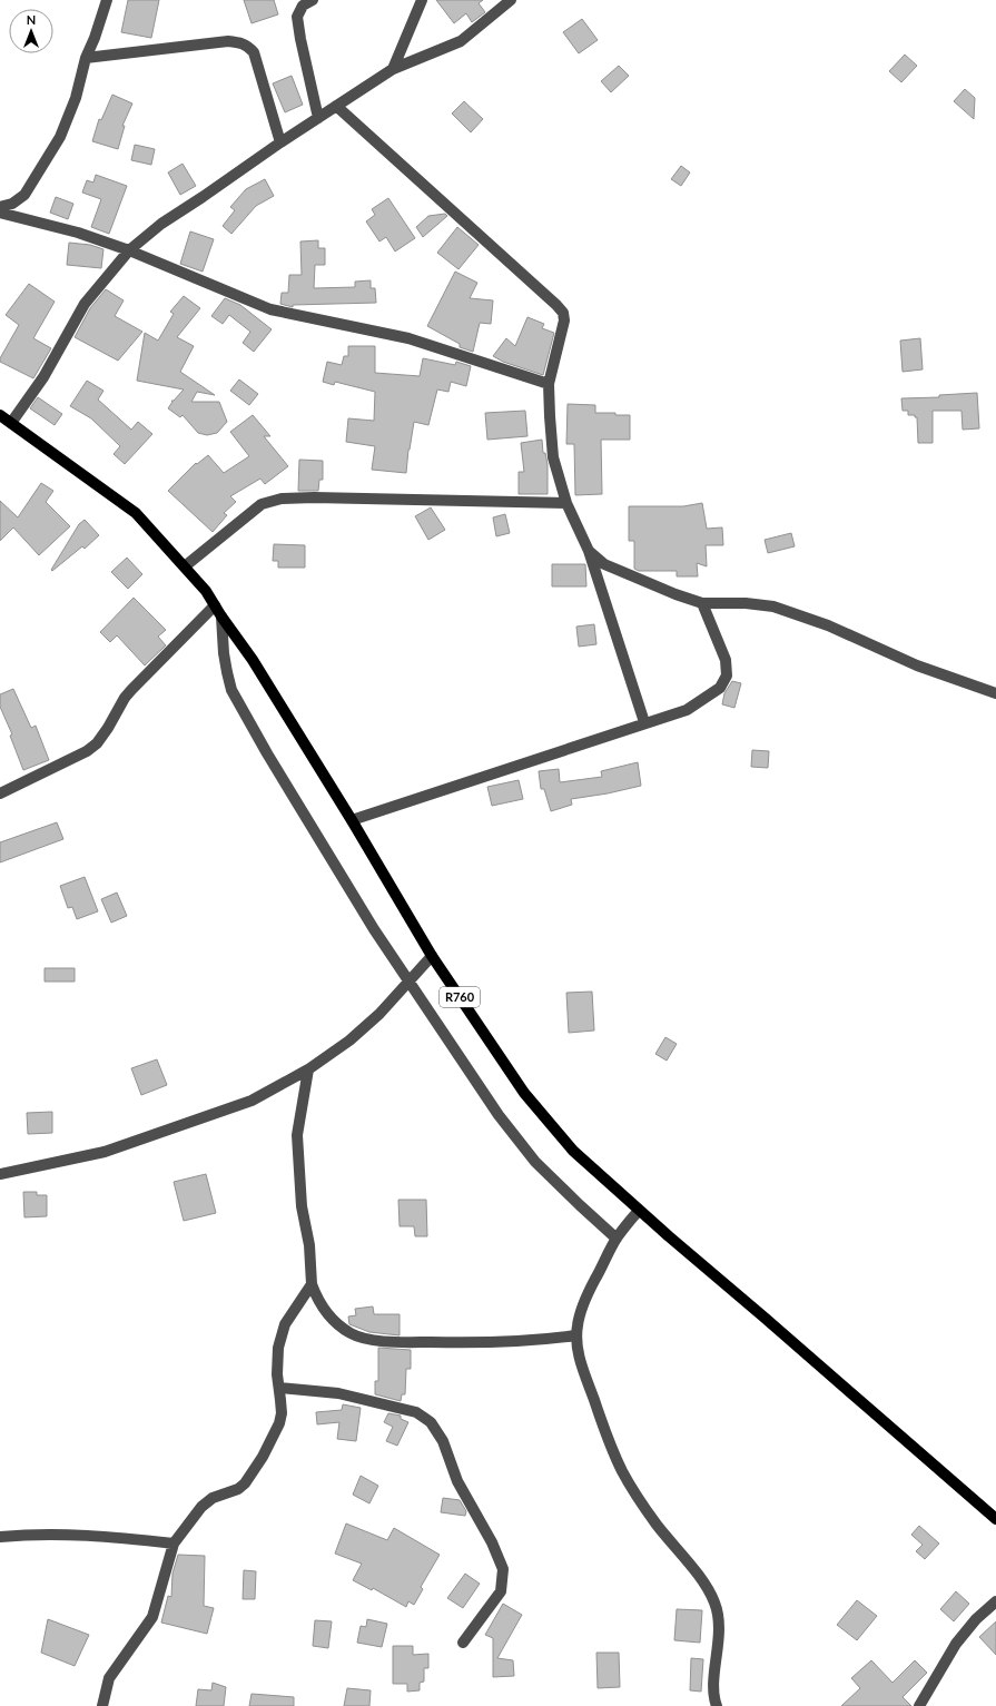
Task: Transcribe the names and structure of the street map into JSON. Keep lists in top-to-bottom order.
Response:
{
  "streets": {
    "main road": ["R760"]
  },
  "north": "top"
}
